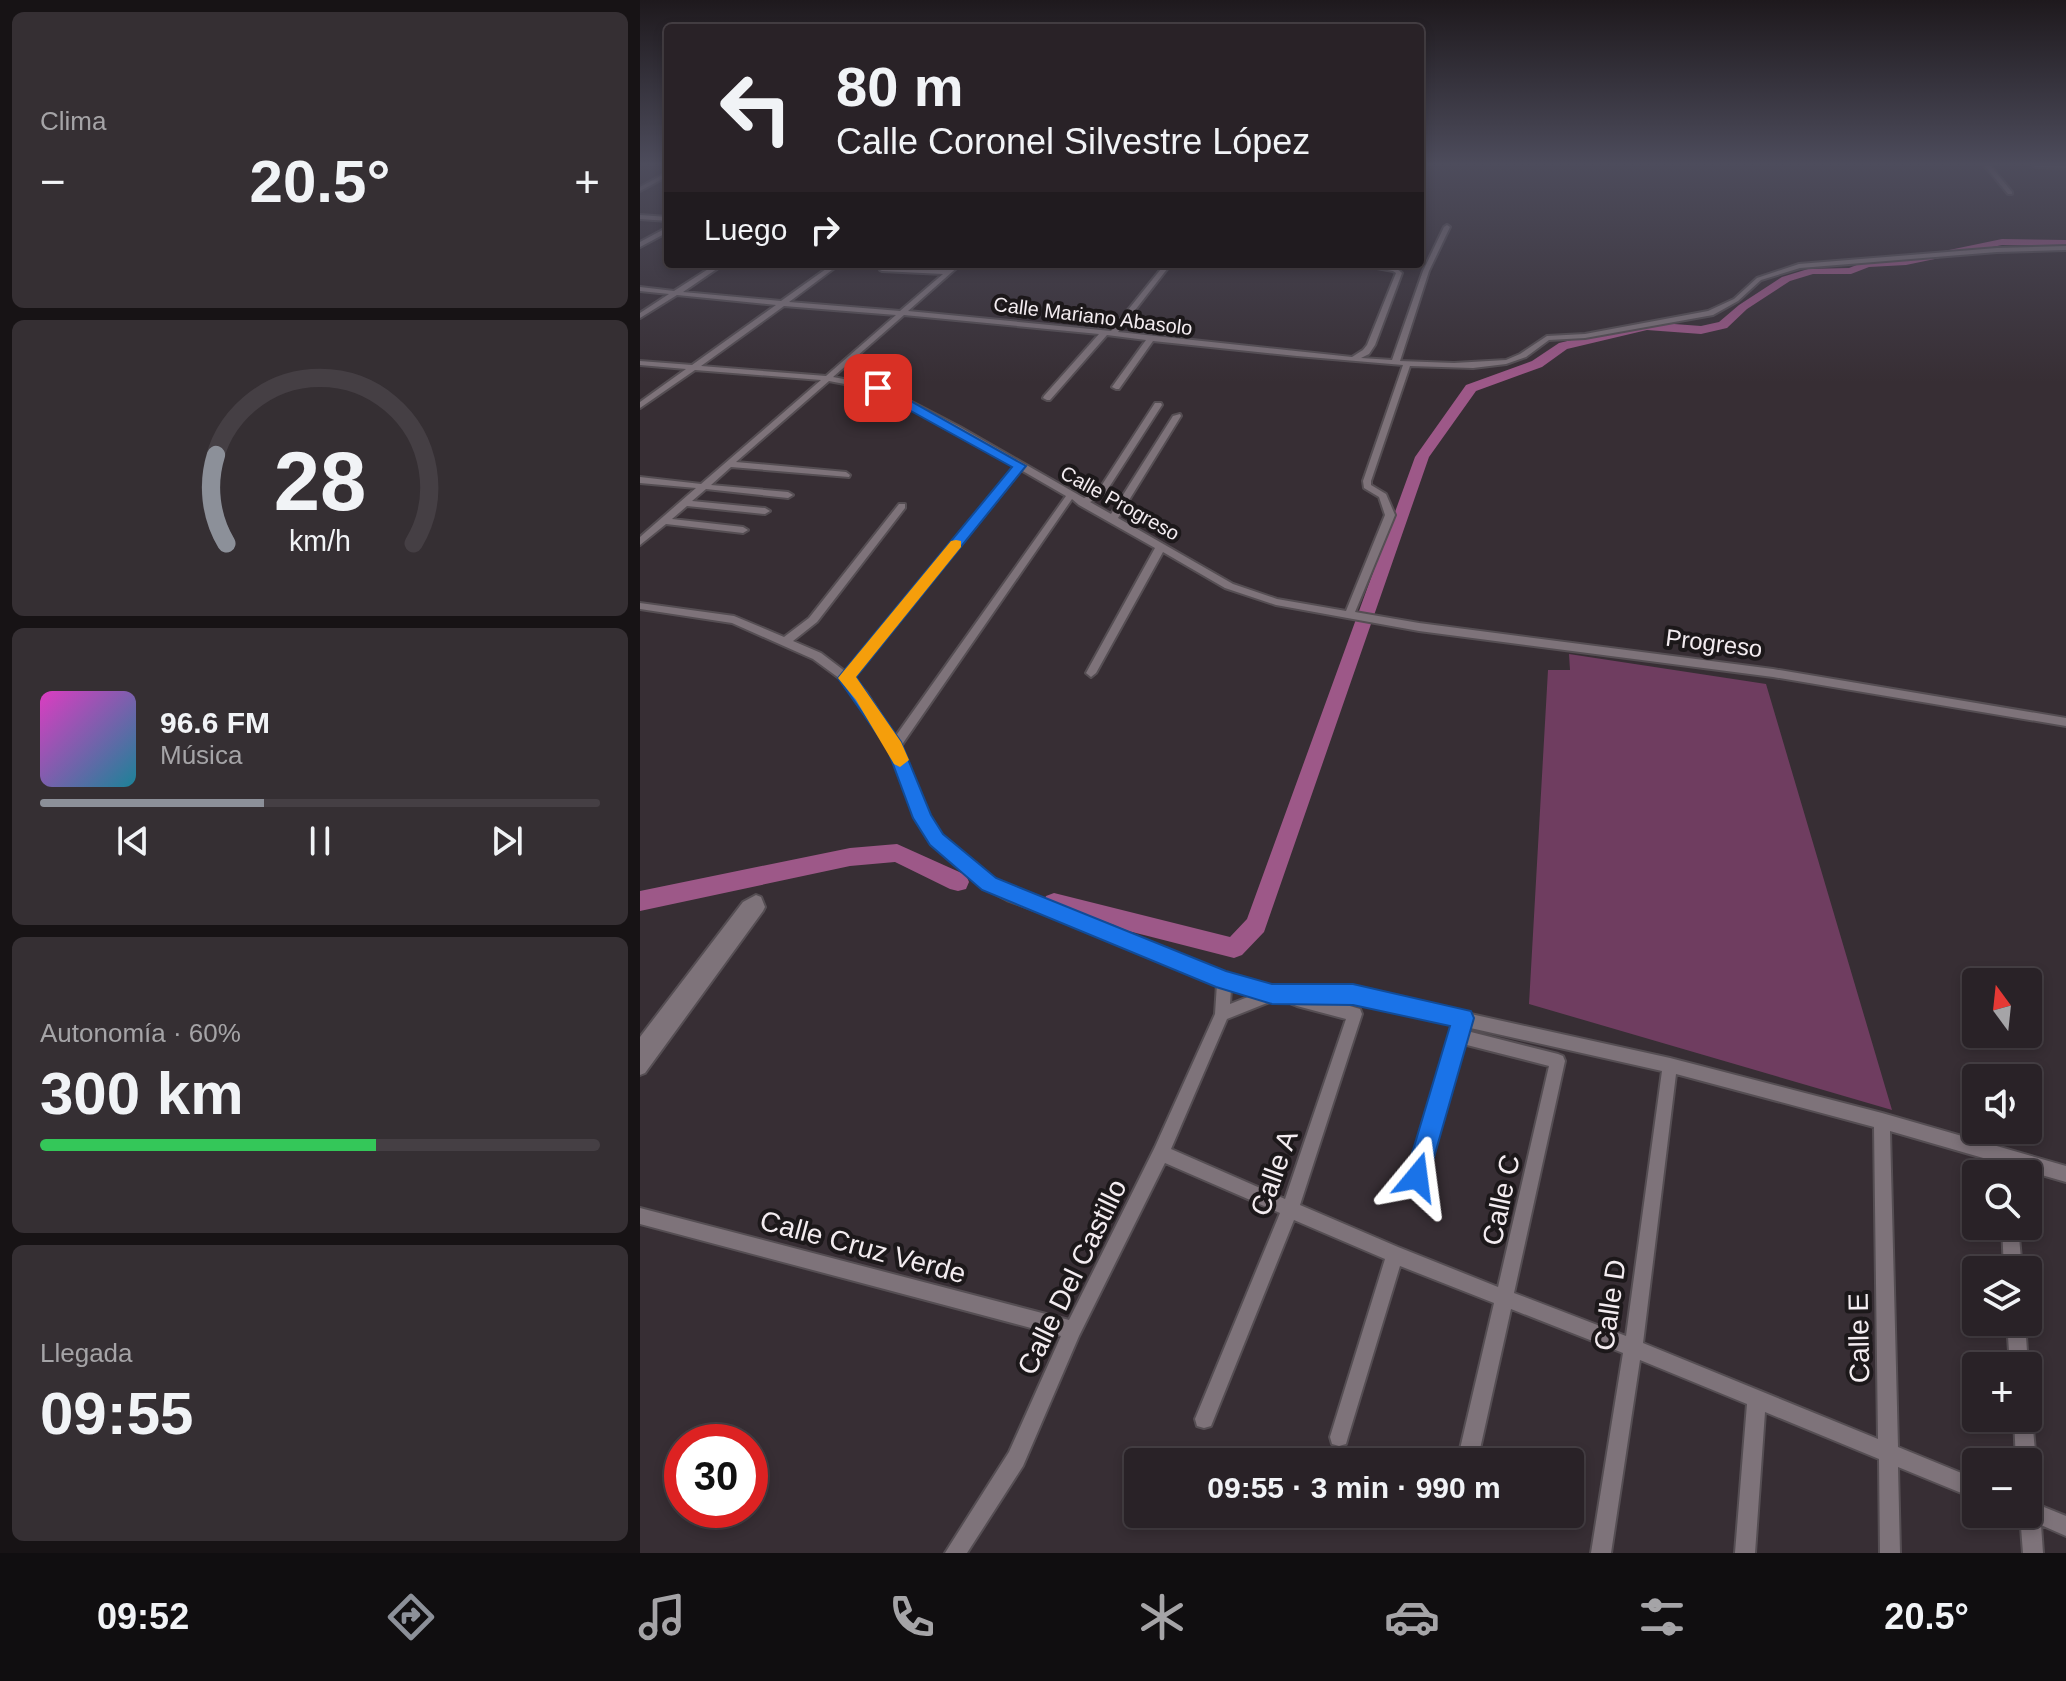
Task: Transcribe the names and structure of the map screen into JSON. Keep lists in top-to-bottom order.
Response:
{
  "streets": {
    "street": [
      "Calle Mariano Abasolo",
      "Calle Progreso",
      "Progreso",
      "Calle A",
      "Calle C",
      "Calle Cruz Verde",
      "Calle Del Castillo",
      "Calle D",
      "Calle E"
    ]
  },
  "crossings": [
    ["Calle Progreso", "Progreso"],
    ["Calle Cruz Verde", "Calle Del Castillo"]
  ],
  "north": "top",
  "page": {
    "tile": [
      "Clima",
      ["Autonomía · 60%", "300 km"],
      ["Llegada", "09:55"]
    ],
    "turn": ["80 m", "Calle Coronel Silvestre López"],
    "heat": ["−", "20.5°", "+"],
    "then": "Luego",
    "song": ["96.6 FM", "Música"],
    "map_buttons": ["+", "−"],
    "limit": "30",
    "trip": "09:55 · 3 min · 990 m",
    "tabs": ["09:52", "20.5°"],
    "gauge": ["28", "km/h"]
  }
}
